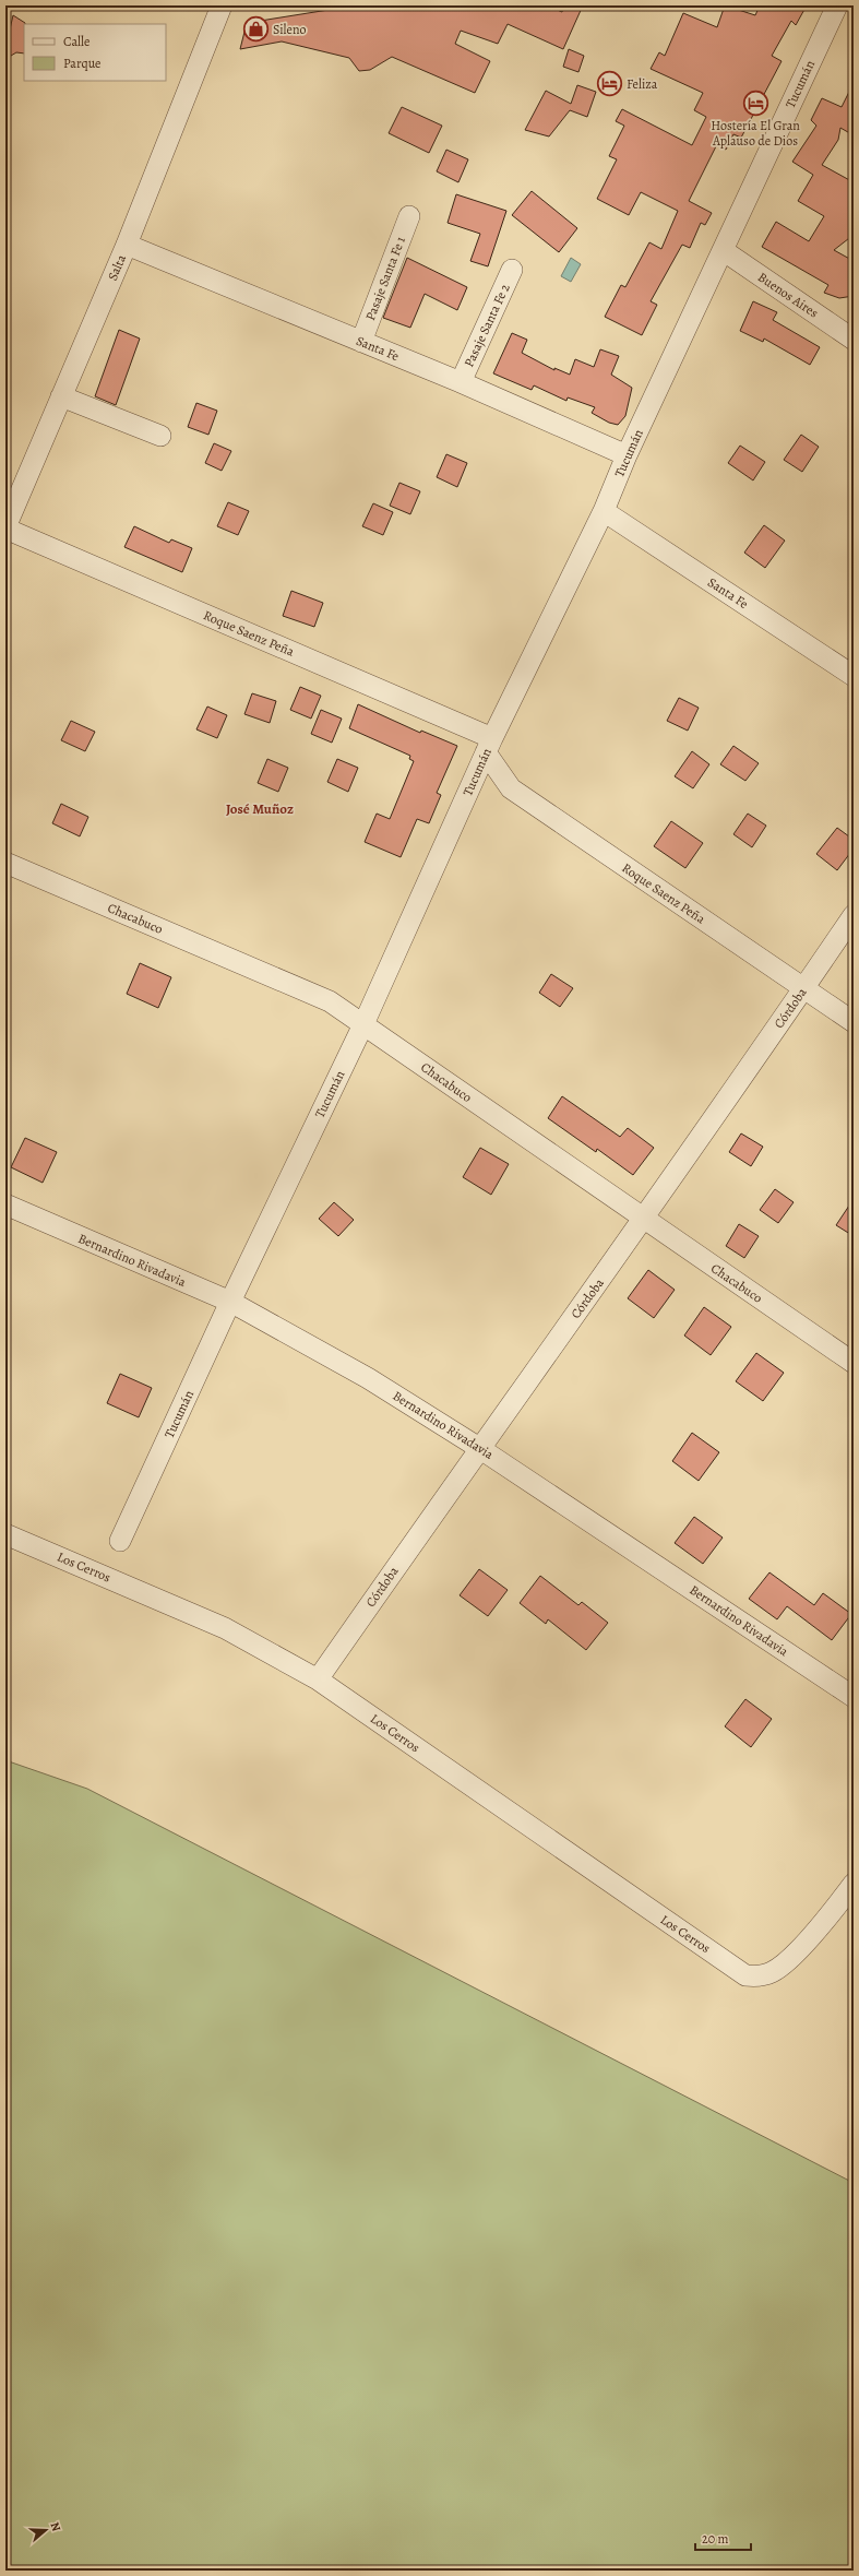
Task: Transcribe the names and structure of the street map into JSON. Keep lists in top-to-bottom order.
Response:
{
  "streets": {
    "street": [
      "Tucumán",
      "Salta",
      "Pasaje Santa Fe 1",
      "Buenos Aires",
      "Pasaje Santa Fe 2",
      "Santa Fe",
      "Roque Saenz Peña",
      "Chacabuco",
      "Córdoba",
      "Bernardino Rivadavia",
      "Los Cerros"
    ]
  },
  "crossings": [
    ["Tucumán", "Buenos Aires"],
    ["Tucumán", "Santa Fe"],
    ["Tucumán", "Roque Saenz Peña"],
    ["Tucumán", "Chacabuco"],
    ["Tucumán", "Bernardino Rivadavia"],
    ["Salta", "Santa Fe"],
    ["Salta", "Roque Saenz Peña"],
    ["Pasaje Santa Fe 1", "Santa Fe"],
    ["Pasaje Santa Fe 2", "Santa Fe"],
    ["Roque Saenz Peña", "Córdoba"],
    ["Chacabuco", "Córdoba"],
    ["Córdoba", "Bernardino Rivadavia"],
    ["Córdoba", "Los Cerros"]
  ],
  "districts": ["José Muñoz"],
  "places": {
    "shop": ["Sileno"],
    "hotel": ["Feliza", "Hostería El Gran Aplauso de Dios"]
  },
  "legend": ["Calle", "Parque"],
  "scale_bar": "20 m",
  "north": "right"
}
